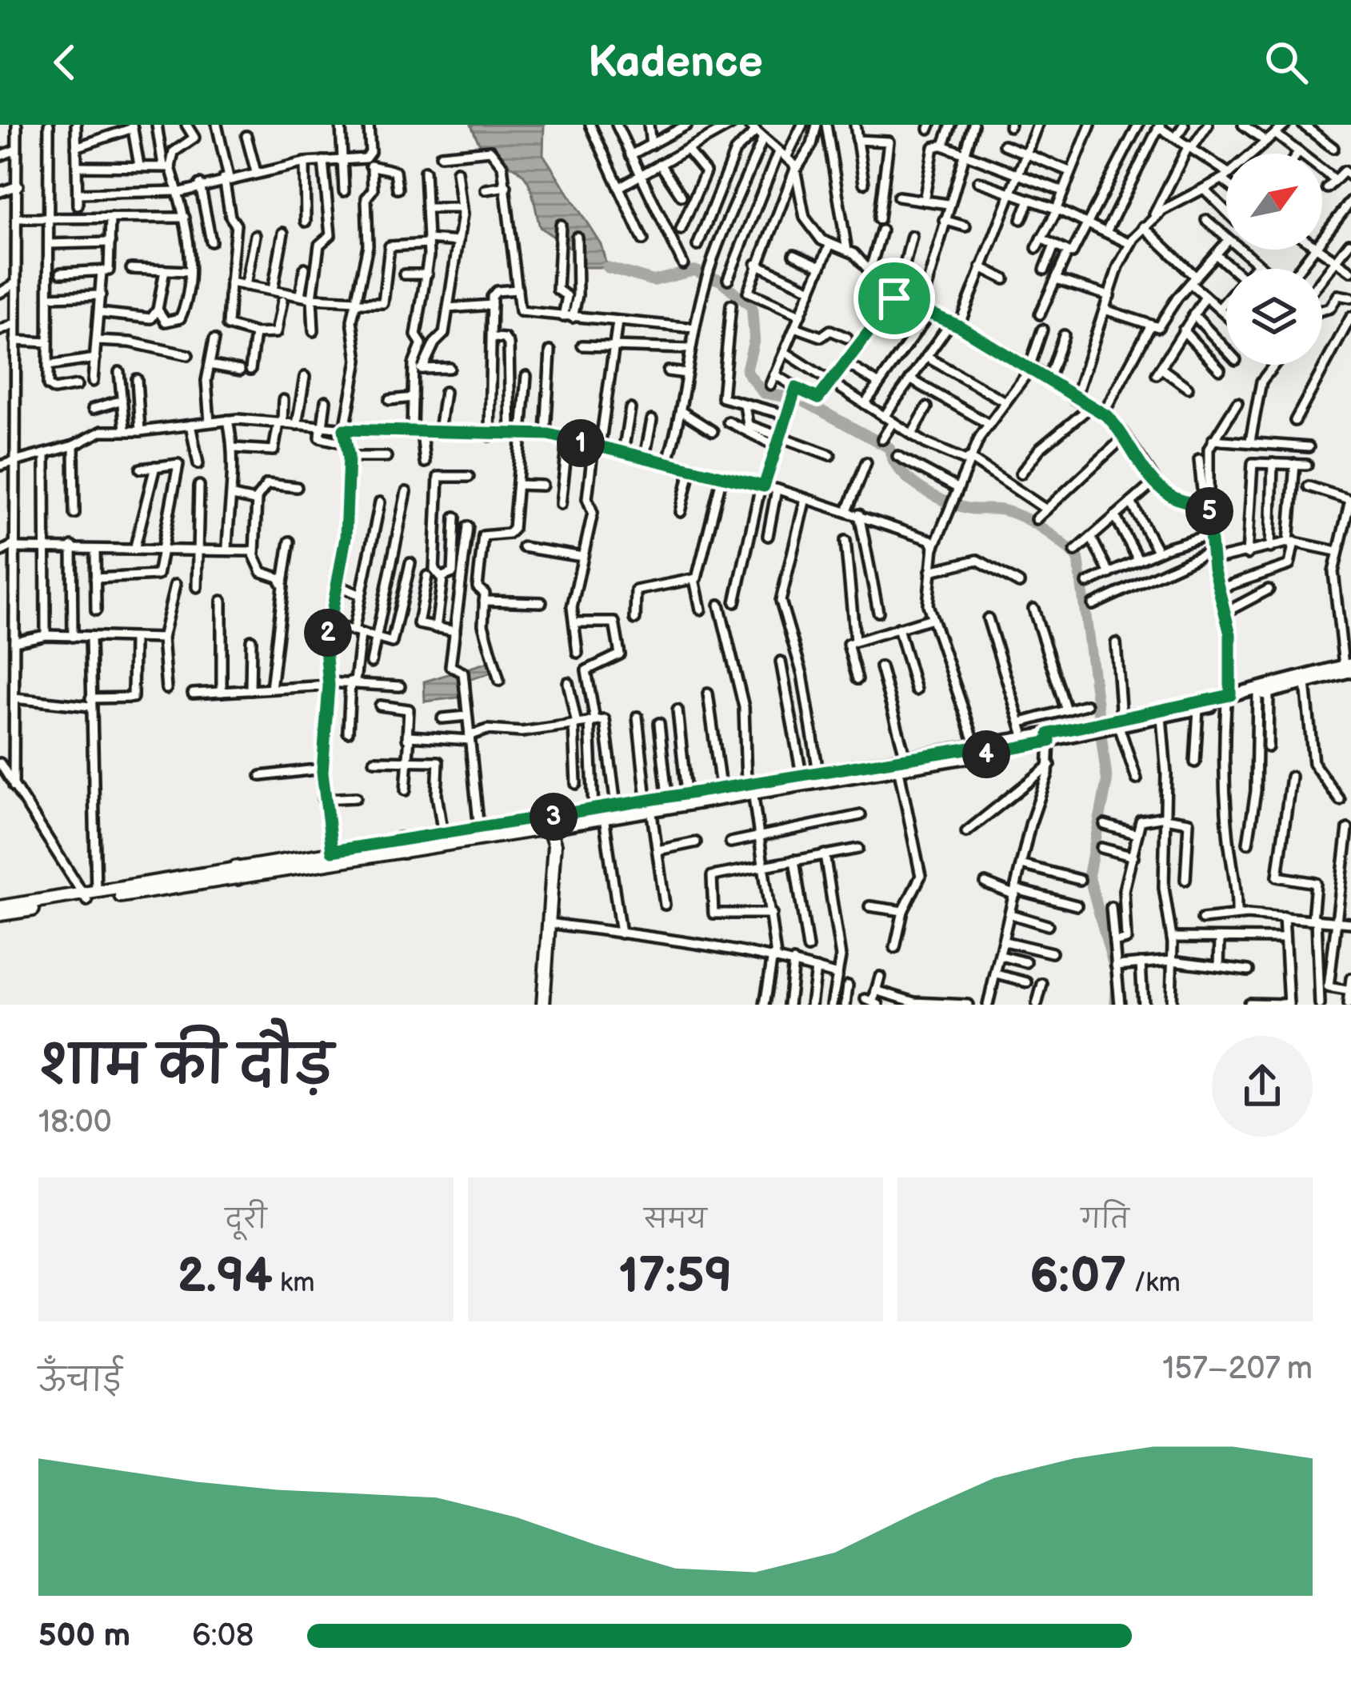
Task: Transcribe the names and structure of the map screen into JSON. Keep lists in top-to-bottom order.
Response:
{
  "north": "top right",
  "page": {
    "header": "Kadence",
    "pins": [
      "1",
      "5",
      "2",
      "4",
      "3"
    ],
    "heading": ["शाम की दौड़", "18:00"],
    "stats": [
      ["दूरी", "2.94 km"],
      ["समय", "17:59"],
      ["गति", "6:07 /km"]
    ],
    "chart": ["ऊँचाई", "157–207 m"],
    "list": [
      {
        "name": "500 m",
        "note": "6:08"
      }
    ]
  }
}
